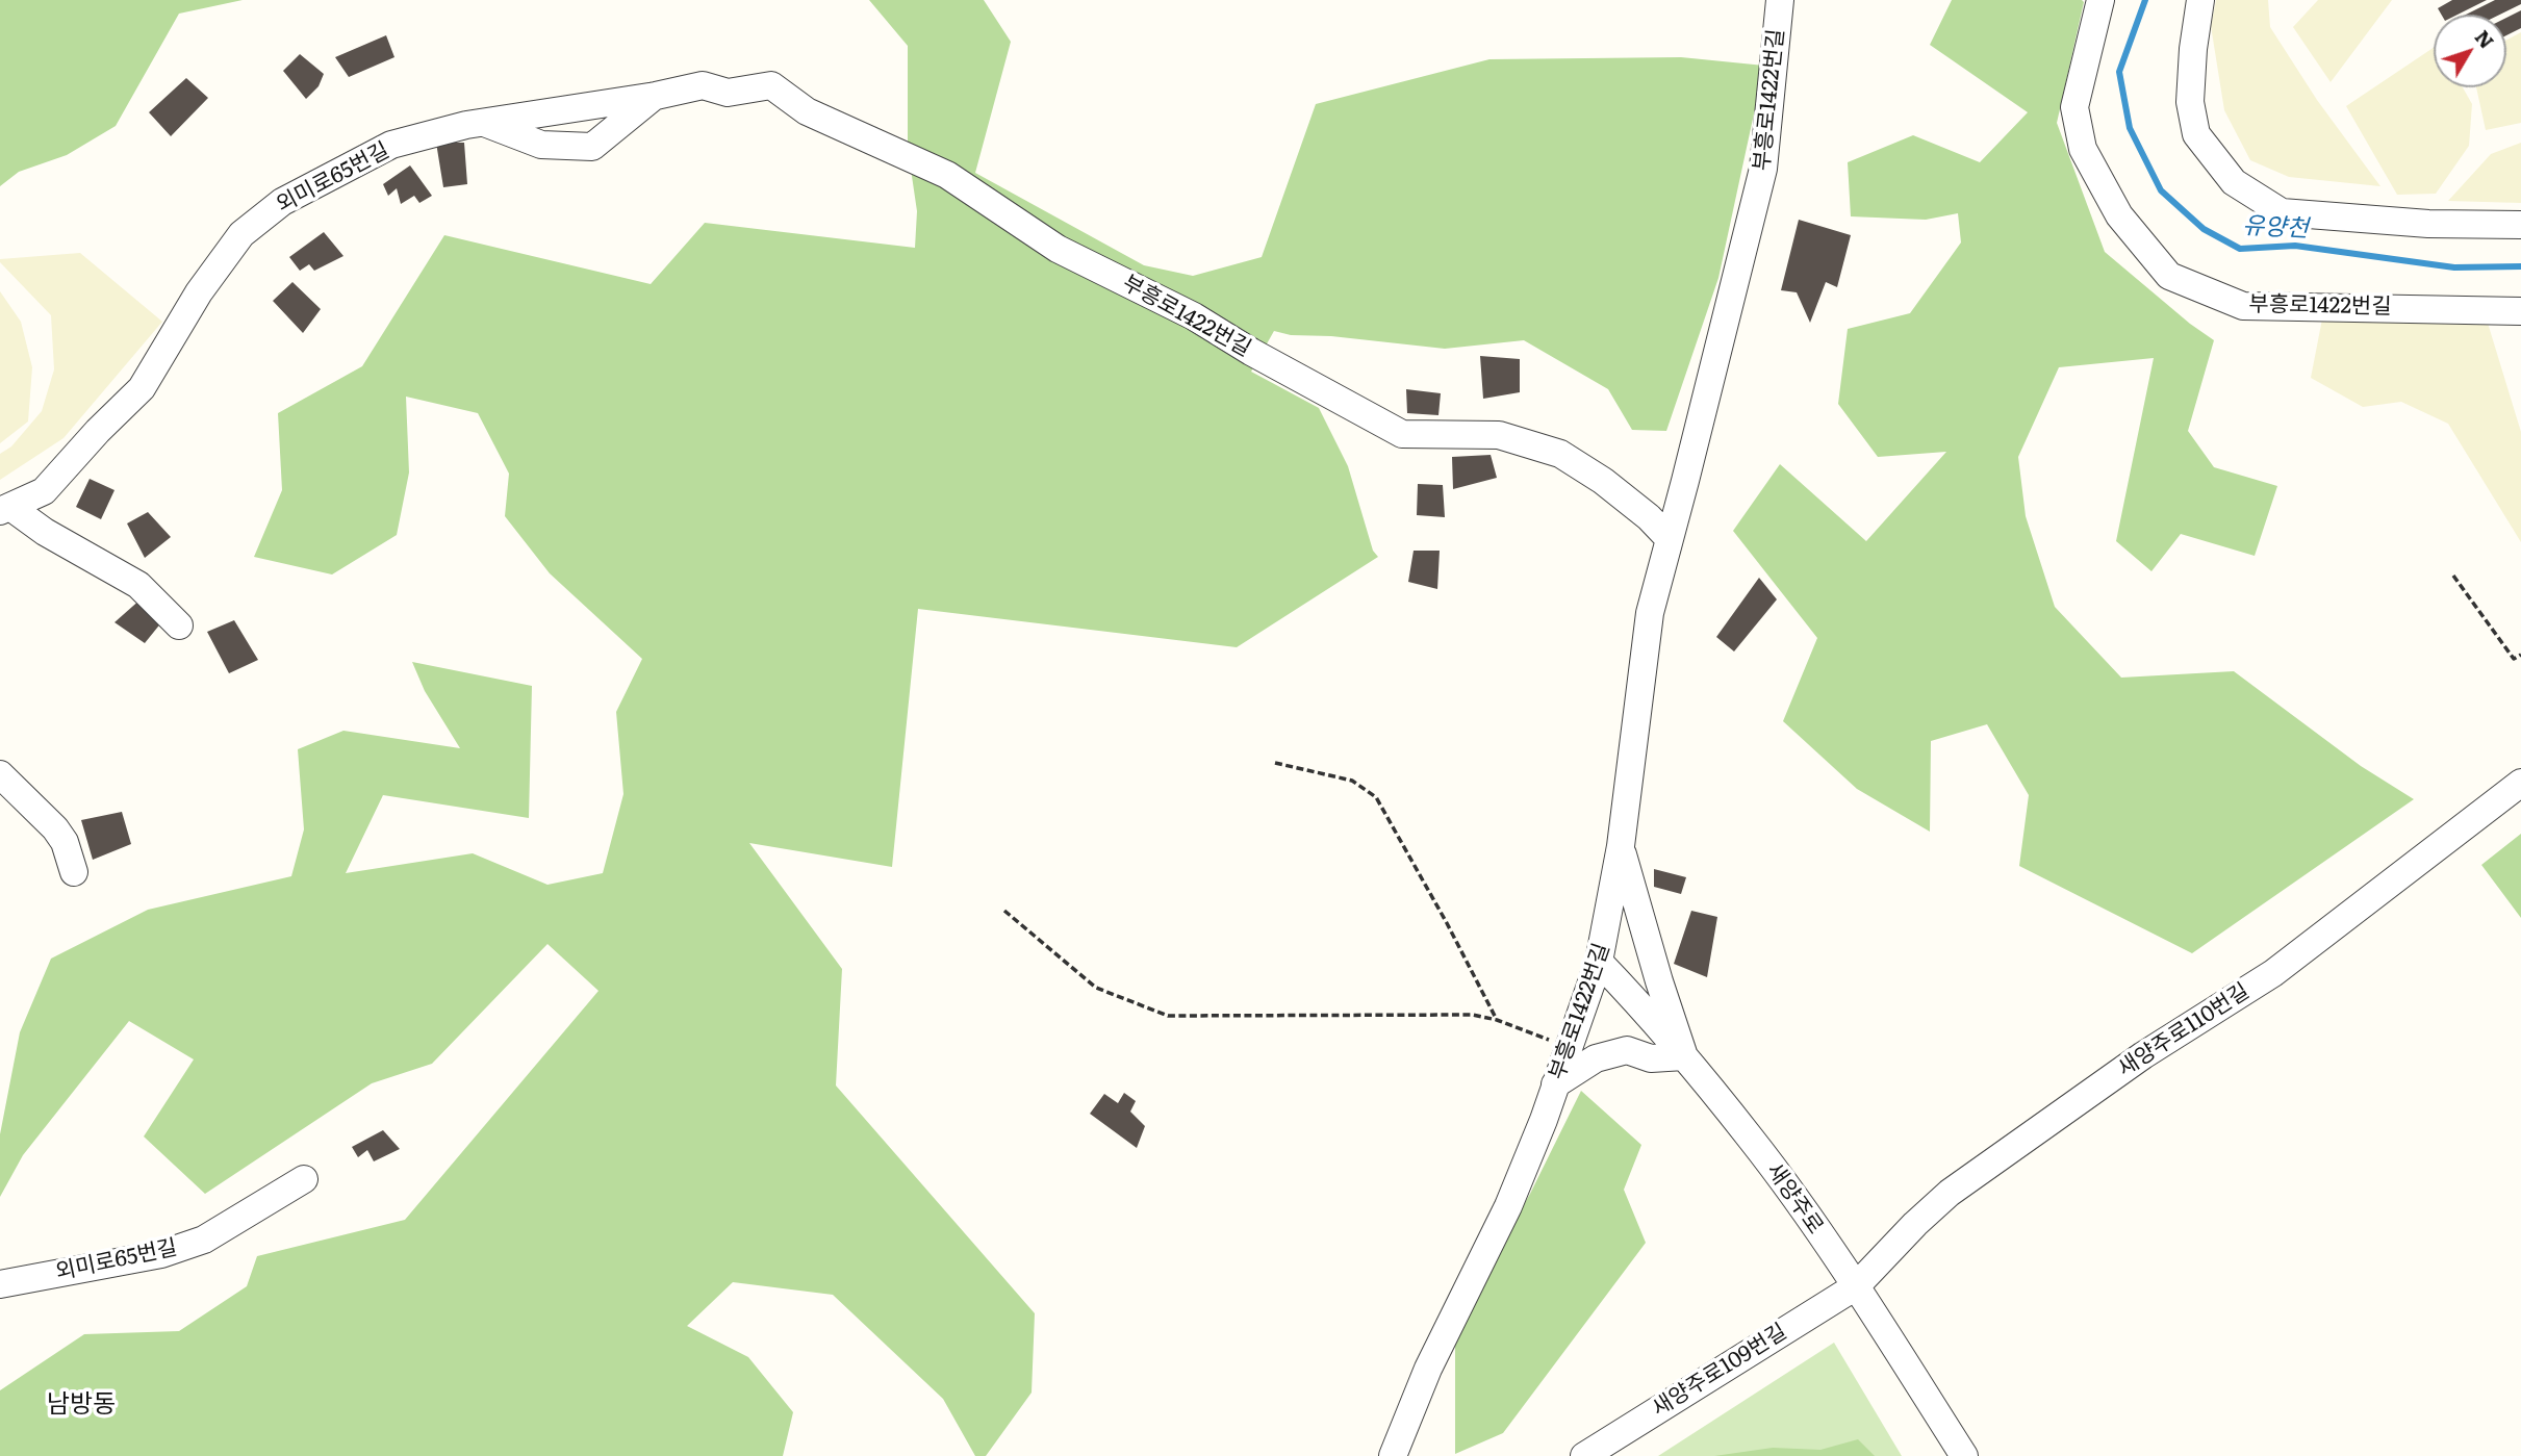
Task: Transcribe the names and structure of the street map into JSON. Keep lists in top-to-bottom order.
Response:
{
  "streets": {
    "street": [
      "부흥로1422번길",
      "외미로65번길",
      "새양주로110번길",
      "새양주로",
      "새양주로109번길"
    ]
  },
  "crossings": [
    ["부흥로1422번길", "외미로65번길"],
    ["부흥로1422번길", "새양주로"],
    ["새양주로110번길", "새양주로"],
    ["새양주로110번길", "새양주로109번길"],
    ["새양주로", "새양주로109번길"]
  ],
  "districts": ["남방동"],
  "water": ["유양천"],
  "north": "top right"
}
